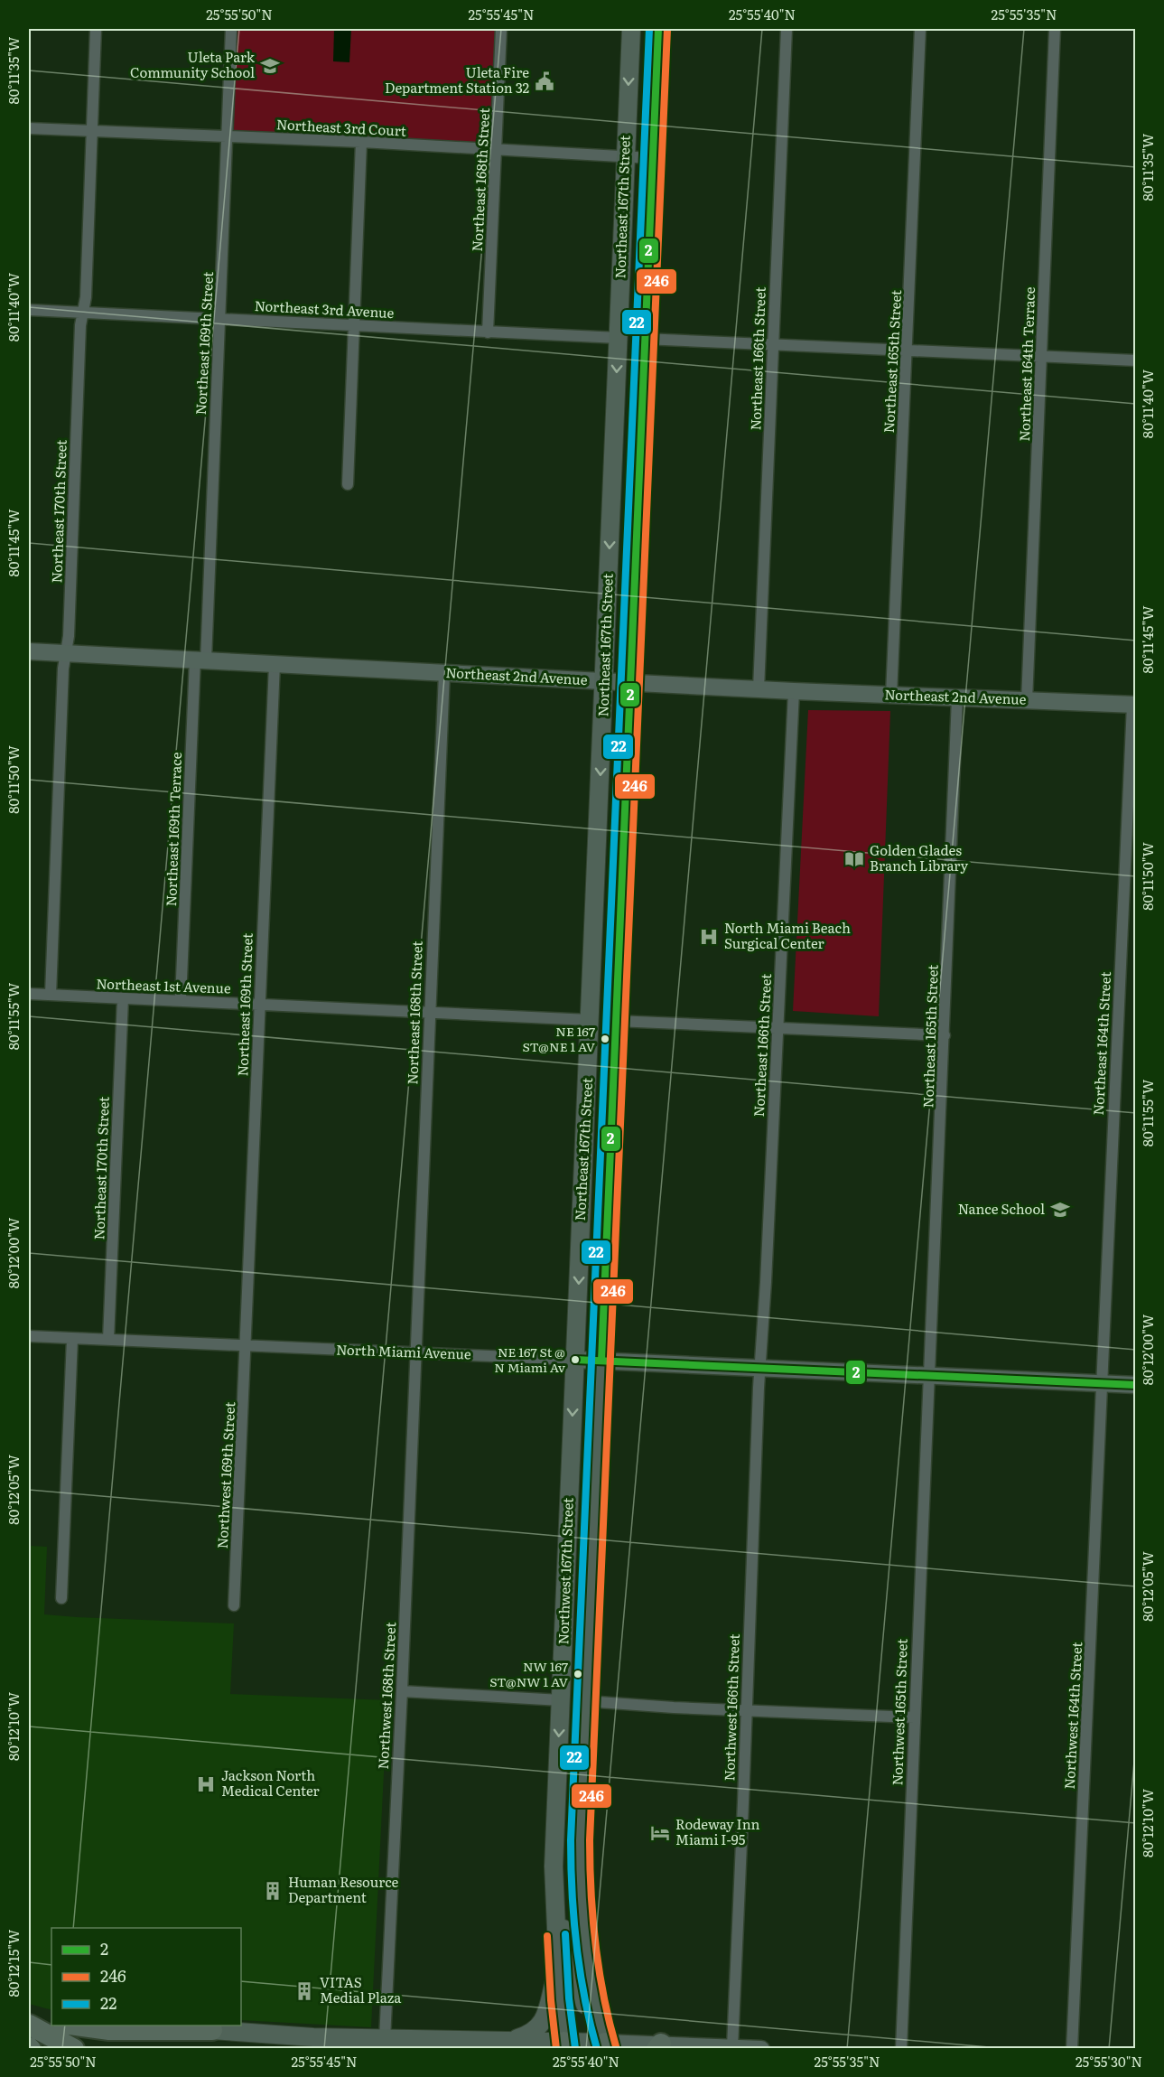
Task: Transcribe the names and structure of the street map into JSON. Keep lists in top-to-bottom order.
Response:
{
  "streets": {
    "main road": ["Northeast 167th Street", "Northwest 167th Street"],
    "street": [
      "Northeast 3rd Court",
      "Northeast 168th Street",
      "Northeast 3rd Avenue",
      "Northeast 169th Street",
      "Northeast 166th Street",
      "Northeast 165th Street",
      "Northeast 164th Terrace",
      "Northeast 170th Street",
      "Northeast 2nd Avenue",
      "Northeast 169th Terrace",
      "Northeast 1st Avenue",
      "Northeast 164th Street",
      "North Miami Avenue",
      "Northwest 169th Street",
      "Northwest 168th Street",
      "Northwest 166th Street",
      "Northwest 165th Street",
      "Northwest 164th Street"
    ]
  },
  "crossings": [
    ["Northeast 3rd Court", "Northeast 168th Street"],
    ["Northeast 3rd Court", "Northeast 167th Street"],
    ["Northeast 3rd Court", "Northeast 169th Street"],
    ["Northeast 3rd Court", "Northeast 170th Street"],
    ["Northeast 168th Street", "Northeast 3rd Avenue"],
    ["Northeast 168th Street", "Northeast 2nd Avenue"],
    ["Northeast 168th Street", "Northeast 1st Avenue"],
    ["Northeast 168th Street", "North Miami Avenue"],
    ["Northeast 168th Street", "Northwest 168th Street"],
    ["Northeast 167th Street", "Northeast 3rd Avenue"],
    ["Northeast 167th Street", "Northeast 2nd Avenue"],
    ["Northeast 167th Street", "Northeast 1st Avenue"],
    ["Northeast 167th Street", "North Miami Avenue"],
    ["Northeast 167th Street", "Northwest 167th Street"],
    ["Northeast 3rd Avenue", "Northeast 169th Street"],
    ["Northeast 3rd Avenue", "Northeast 170th Street"],
    ["Northeast 169th Street", "Northeast 2nd Avenue"],
    ["Northeast 169th Street", "Northeast 169th Terrace"],
    ["Northeast 169th Street", "Northeast 1st Avenue"],
    ["Northeast 169th Street", "North Miami Avenue"],
    ["Northeast 169th Street", "Northwest 169th Street"],
    ["Northeast 166th Street", "Northeast 2nd Avenue"],
    ["Northeast 166th Street", "North Miami Avenue"],
    ["Northeast 166th Street", "Northwest 166th Street"],
    ["Northeast 165th Street", "Northeast 2nd Avenue"],
    ["Northeast 165th Street", "North Miami Avenue"],
    ["Northeast 165th Street", "Northwest 165th Street"],
    ["Northeast 164th Terrace", "Northeast 2nd Avenue"],
    ["Northeast 170th Street", "Northeast 2nd Avenue"],
    ["Northeast 170th Street", "Northeast 1st Avenue"],
    ["Northeast 170th Street", "North Miami Avenue"],
    ["Northeast 2nd Avenue", "Northeast 169th Terrace"],
    ["Northeast 2nd Avenue", "Northeast 164th Street"],
    ["Northeast 169th Terrace", "Northeast 1st Avenue"],
    ["Northeast 164th Street", "North Miami Avenue"],
    ["Northeast 164th Street", "Northwest 164th Street"],
    ["North Miami Avenue", "Northwest 169th Street"],
    ["North Miami Avenue", "Northwest 167th Street"],
    ["North Miami Avenue", "Northwest 168th Street"],
    ["North Miami Avenue", "Northwest 166th Street"],
    ["North Miami Avenue", "Northwest 165th Street"],
    ["North Miami Avenue", "Northwest 164th Street"]
  ],
  "places": {
    "school or university": ["Uleta Park Community School", "Nance School"],
    "public building": ["Uleta Fire Department Station 32"],
    "library": ["Golden Glades Branch Library"],
    "hospital": ["North Miami Beach Surgical Center", "Jackson North Medical Center"],
    "other": ["NE 167 ST@NE 1 AV", "NE 167 St @ N Miami Av", "NW 167 ST@NW 1 AV"],
    "hotel": ["Rodeway Inn Miami I-95"],
    "building": ["Human Resource Department", "VITAS Medial Plaza"]
  },
  "lines": ["transit line 2", "transit line 246", "transit line 22"],
  "legend": ["2", "246", "22"],
  "coordinates": [
    "25°55'50\"N",
    "25°55'45\"N",
    "25°55'40\"N",
    "25°55'35\"N",
    "80°11'35\"W",
    "80°11'40\"W",
    "80°11'45\"W",
    "80°11'50\"W",
    "80°11'55\"W",
    "80°12'00\"W",
    "80°12'05\"W",
    "80°12'10\"W",
    "80°12'15\"W",
    "25°55'30\"N"
  ]
}
